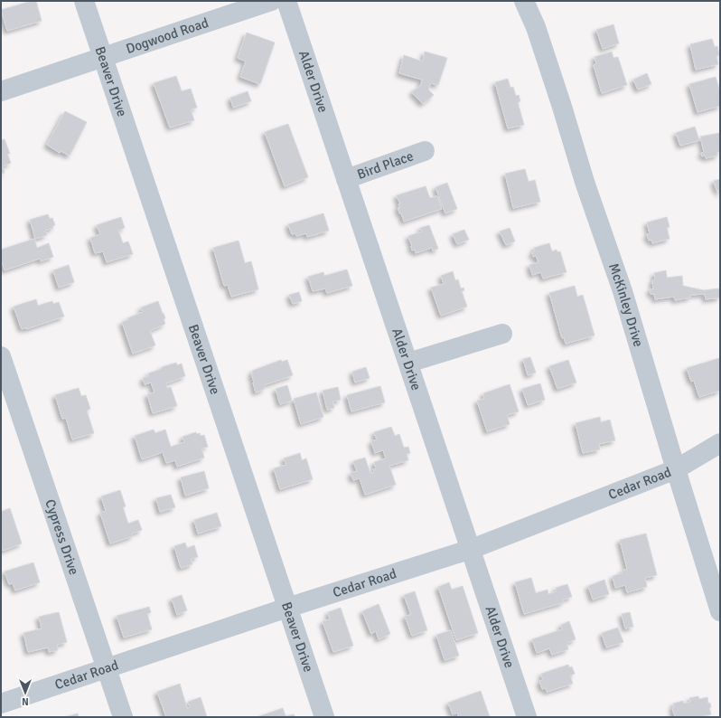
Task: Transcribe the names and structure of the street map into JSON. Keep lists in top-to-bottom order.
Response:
{
  "streets": {
    "street": [
      "Dogwood Road",
      "Beaver Drive",
      "Alder Drive",
      "Bird Place",
      "McKinley Drive",
      "Cedar Road",
      "Cypress Drive"
    ]
  },
  "crossings": [
    ["Dogwood Road", "Beaver Drive"],
    ["Beaver Drive", "Cedar Road"],
    ["Alder Drive", "Bird Place"],
    ["Alder Drive", "Cedar Road"],
    ["McKinley Drive", "Cedar Road"],
    ["Cedar Road", "Cypress Drive"]
  ],
  "north": "bottom"
}
